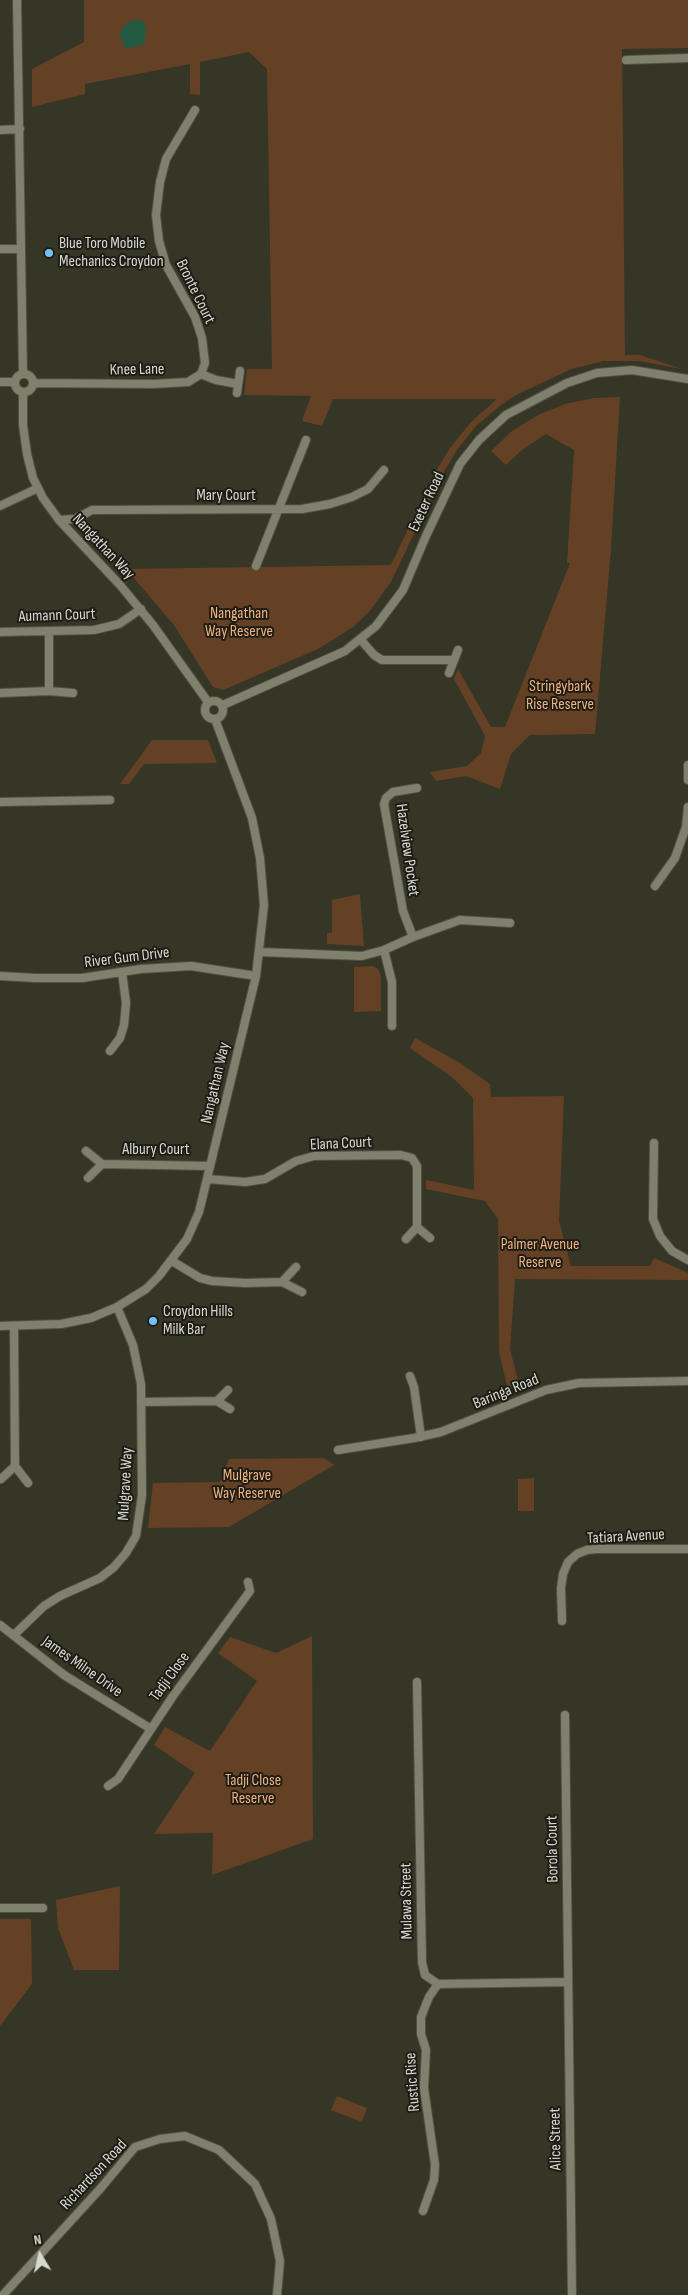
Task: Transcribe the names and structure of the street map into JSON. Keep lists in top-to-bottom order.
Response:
{
  "streets": {
    "street": [
      "Bronte Court",
      "Knee Lane",
      "Mary Court",
      "Exeter Road",
      "Nangathan Way",
      "Aumann Court",
      "Hazelview Pocket",
      "River Gum Drive",
      "Elana Court",
      "Albury Court",
      "Baringa Road",
      "Mulgrave Way",
      "Tatiara Avenue",
      "James Milne Drive",
      "Tadji Close",
      "Borola Court",
      "Mulawa Street",
      "Rustic Rise",
      "Alice Street",
      "Richardson Road"
    ]
  },
  "crossings": [
    ["Bronte Court", "Knee Lane"],
    ["Knee Lane", "Nangathan Way"],
    ["Mary Court", "Nangathan Way"],
    ["Exeter Road", "Nangathan Way"],
    ["Nangathan Way", "Aumann Court"],
    ["Nangathan Way", "River Gum Drive"],
    ["Nangathan Way", "Elana Court"],
    ["Nangathan Way", "Albury Court"],
    ["Nangathan Way", "Mulgrave Way"],
    ["Mulgrave Way", "James Milne Drive"],
    ["James Milne Drive", "Tadji Close"],
    ["Borola Court", "Alice Street"],
    ["Mulawa Street", "Rustic Rise"]
  ],
  "parks": [
    "Nangathan Way Reserve",
    "Stringybark Rise Reserve",
    "Palmer Avenue Reserve",
    "Mulgrave Way Reserve",
    "Tadji Close Reserve"
  ],
  "places": ["Blue Toro Mobile Mechanics Croydon", "Croydon Hills Milk Bar"],
  "north": "top"
}
